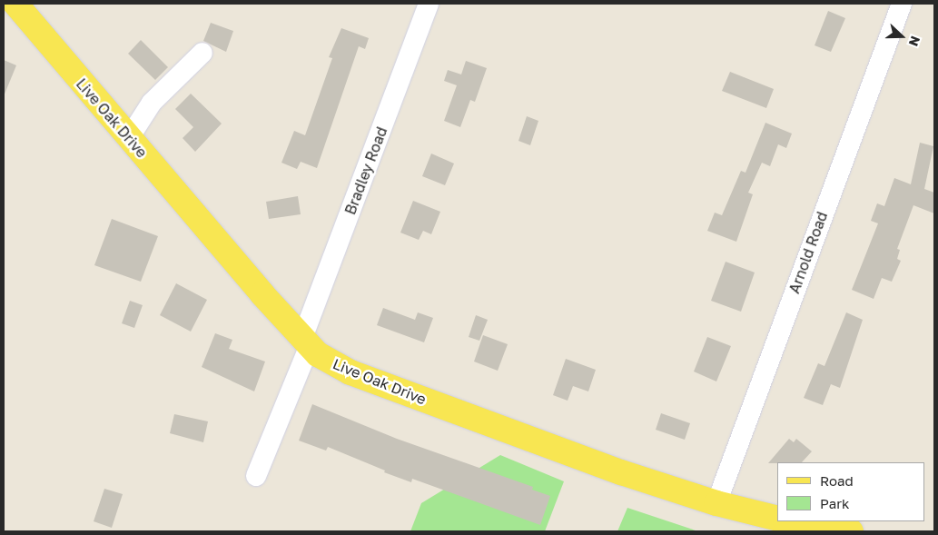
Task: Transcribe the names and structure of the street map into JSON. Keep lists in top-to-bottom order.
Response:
{
  "streets": {
    "main road": ["Live Oak Drive"],
    "street": ["Bradley Road", "Arnold Road"]
  },
  "crossings": [
    ["Live Oak Drive", "Bradley Road"],
    ["Live Oak Drive", "Arnold Road"]
  ],
  "legend": ["Road", "Park"],
  "north": "right"
}
